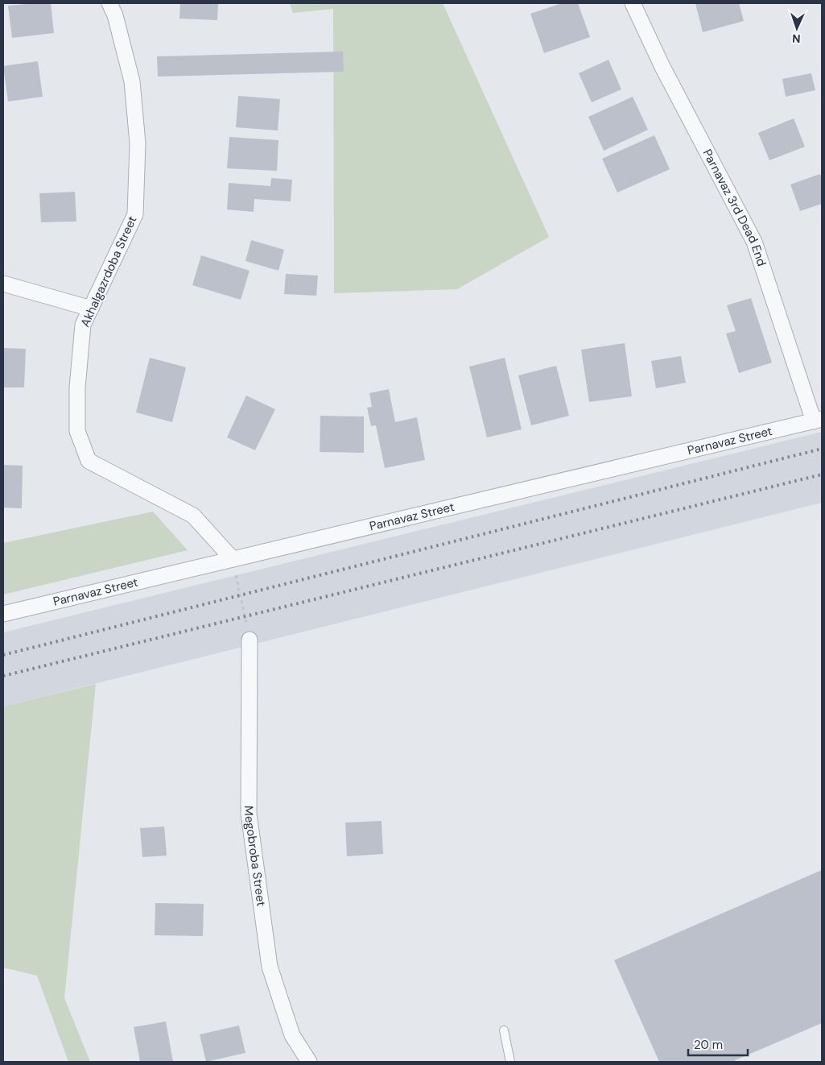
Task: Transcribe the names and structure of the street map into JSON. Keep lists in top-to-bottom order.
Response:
{
  "streets": {
    "street": [
      "Parnavaz 3rd Dead End",
      "Akhalgazrdoba Street",
      "Parnavaz Street",
      "Megobroba Street"
    ]
  },
  "crossings": [
    ["Parnavaz 3rd Dead End", "Parnavaz Street"],
    ["Akhalgazrdoba Street", "Parnavaz Street"]
  ],
  "scale_bar": "20 m",
  "north": "bottom"
}
